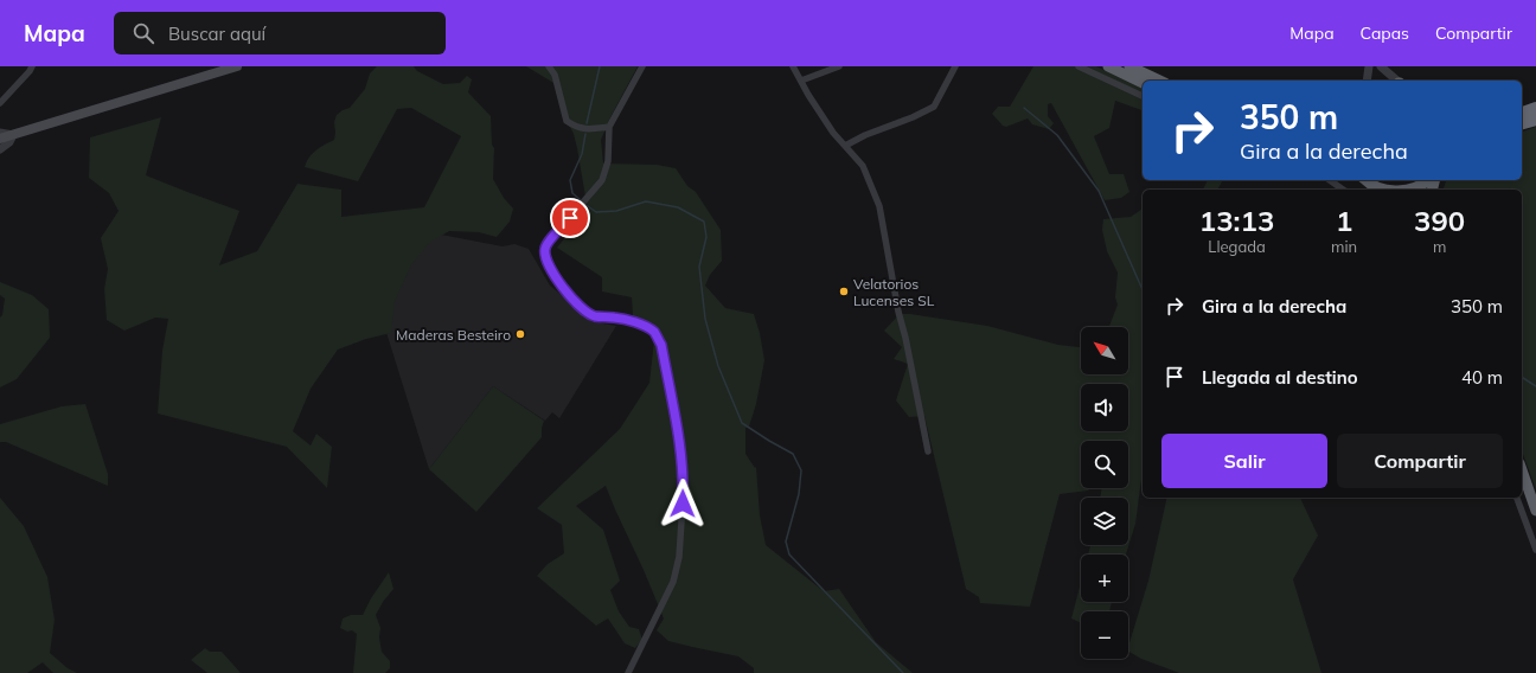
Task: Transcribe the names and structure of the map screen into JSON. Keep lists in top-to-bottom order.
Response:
{
  "places": ["Velatorios Lucenses SL", "Maderas Besteiro"],
  "north": "top left",
  "page": {
    "header": "Mapa",
    "search": "Buscar aquí",
    "nav": ["Mapa", "Capas", "Compartir"],
    "turn": ["350 m", "Gira a la derecha"],
    "eta": [
      "13:13",
      "Llegada",
      "1",
      "min",
      "390",
      "m"
    ],
    "list": [
      {
        "name": "Gira a la derecha",
        "value": "350 m"
      },
      {
        "name": "Llegada al destino",
        "value": "40 m"
      }
    ],
    "map_buttons": ["+", "−"],
    "buttons": ["Salir", "Compartir"]
  }
}
